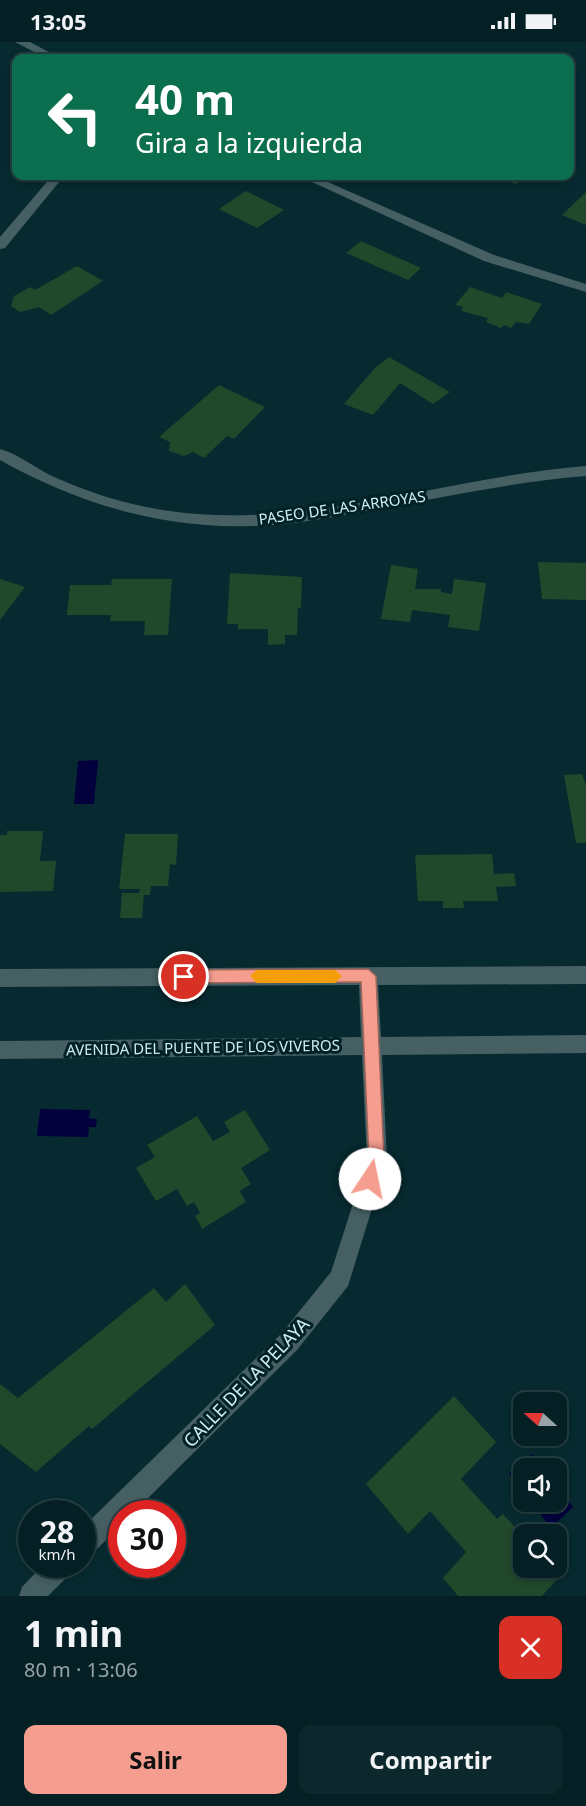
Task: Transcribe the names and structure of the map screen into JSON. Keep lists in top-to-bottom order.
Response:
{
  "streets": {
    "street": ["PASEO DE LAS ARROYAS", "AVENIDA DEL PUENTE DE LOS VIVEROS", "CALLE DE LA PELAYA"]
  },
  "crossings": [
    ["AVENIDA DEL PUENTE DE LOS VIVEROS", "CALLE DE LA PELAYA"]
  ],
  "north": "left",
  "page": {
    "status": "13:05",
    "turn": ["40 m", "Gira a la izquierda"],
    "speed": "28 km/h",
    "limit": "30",
    "heading": ["1 min", "80 m · 13:06"],
    "buttons": ["Salir", "Compartir"]
  }
}
